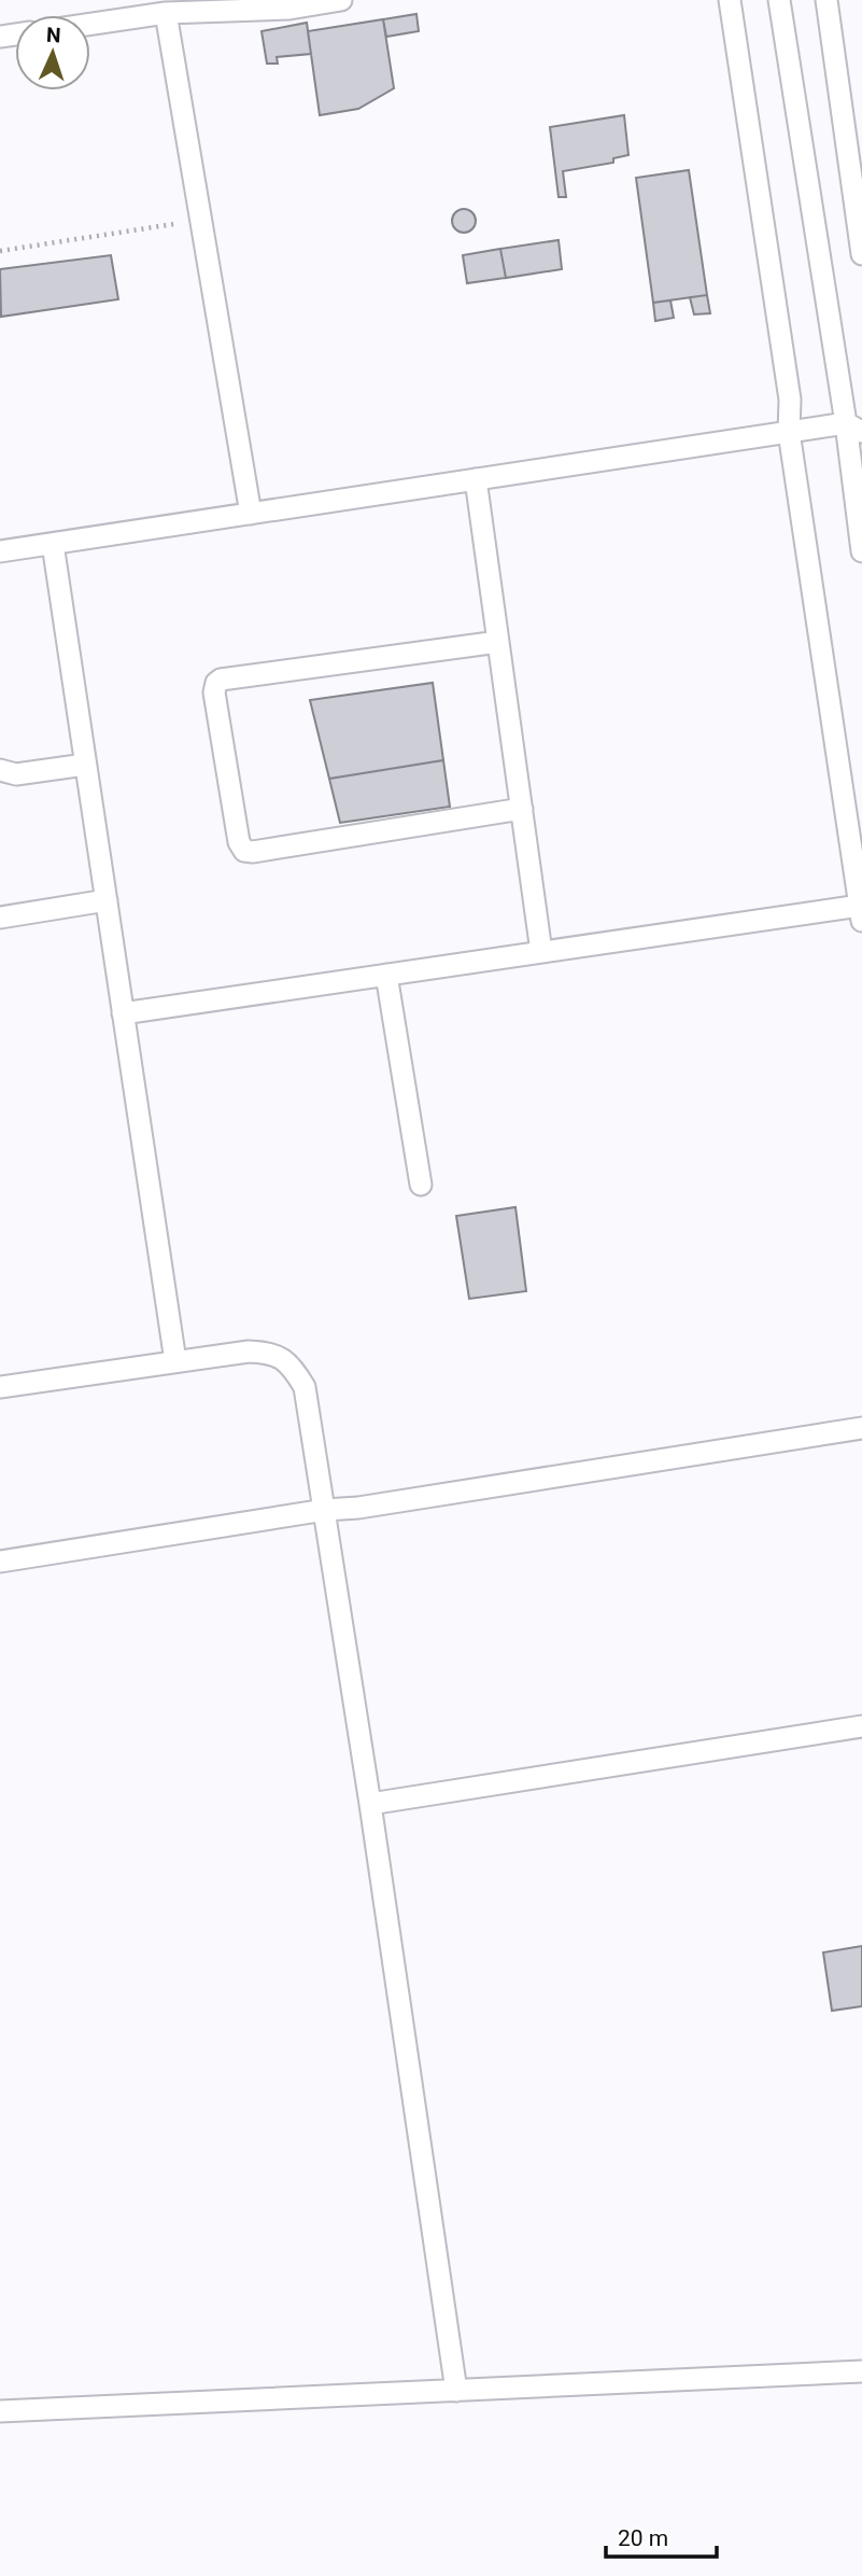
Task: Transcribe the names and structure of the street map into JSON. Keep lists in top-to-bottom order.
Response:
{
  "scale_bar": "20 m",
  "north": "top"
}
